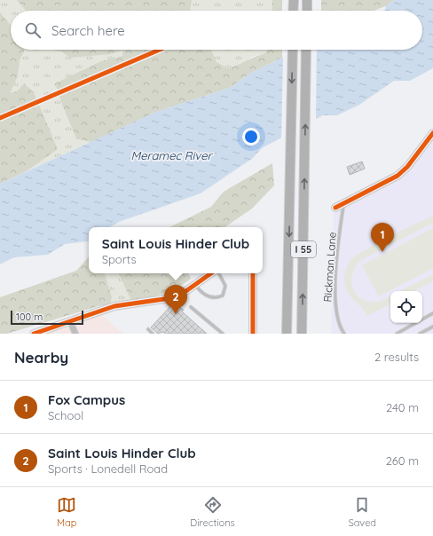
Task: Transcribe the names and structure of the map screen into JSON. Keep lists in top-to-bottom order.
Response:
{
  "streets": {
    "highway": ["I 55"],
    "lane": ["Rickman Lane"]
  },
  "water": ["Meramec River"],
  "scale_bar": "100 m",
  "page": {
    "search": "Search here",
    "pins": ["1", "2"],
    "popup": ["Saint Louis Hinder Club", "Sports"],
    "scale": "100 m",
    "heading": ["Nearby", "2 results"],
    "list": [
      {
        "mark": "1",
        "name": "Fox Campus",
        "note": "School",
        "value": "240 m"
      },
      {
        "mark": "2",
        "name": "Saint Louis Hinder Club",
        "note": "Sports · Lonedell Road",
        "value": "260 m"
      }
    ],
    "nav": ["Map", "Directions", "Saved"]
  }
}
